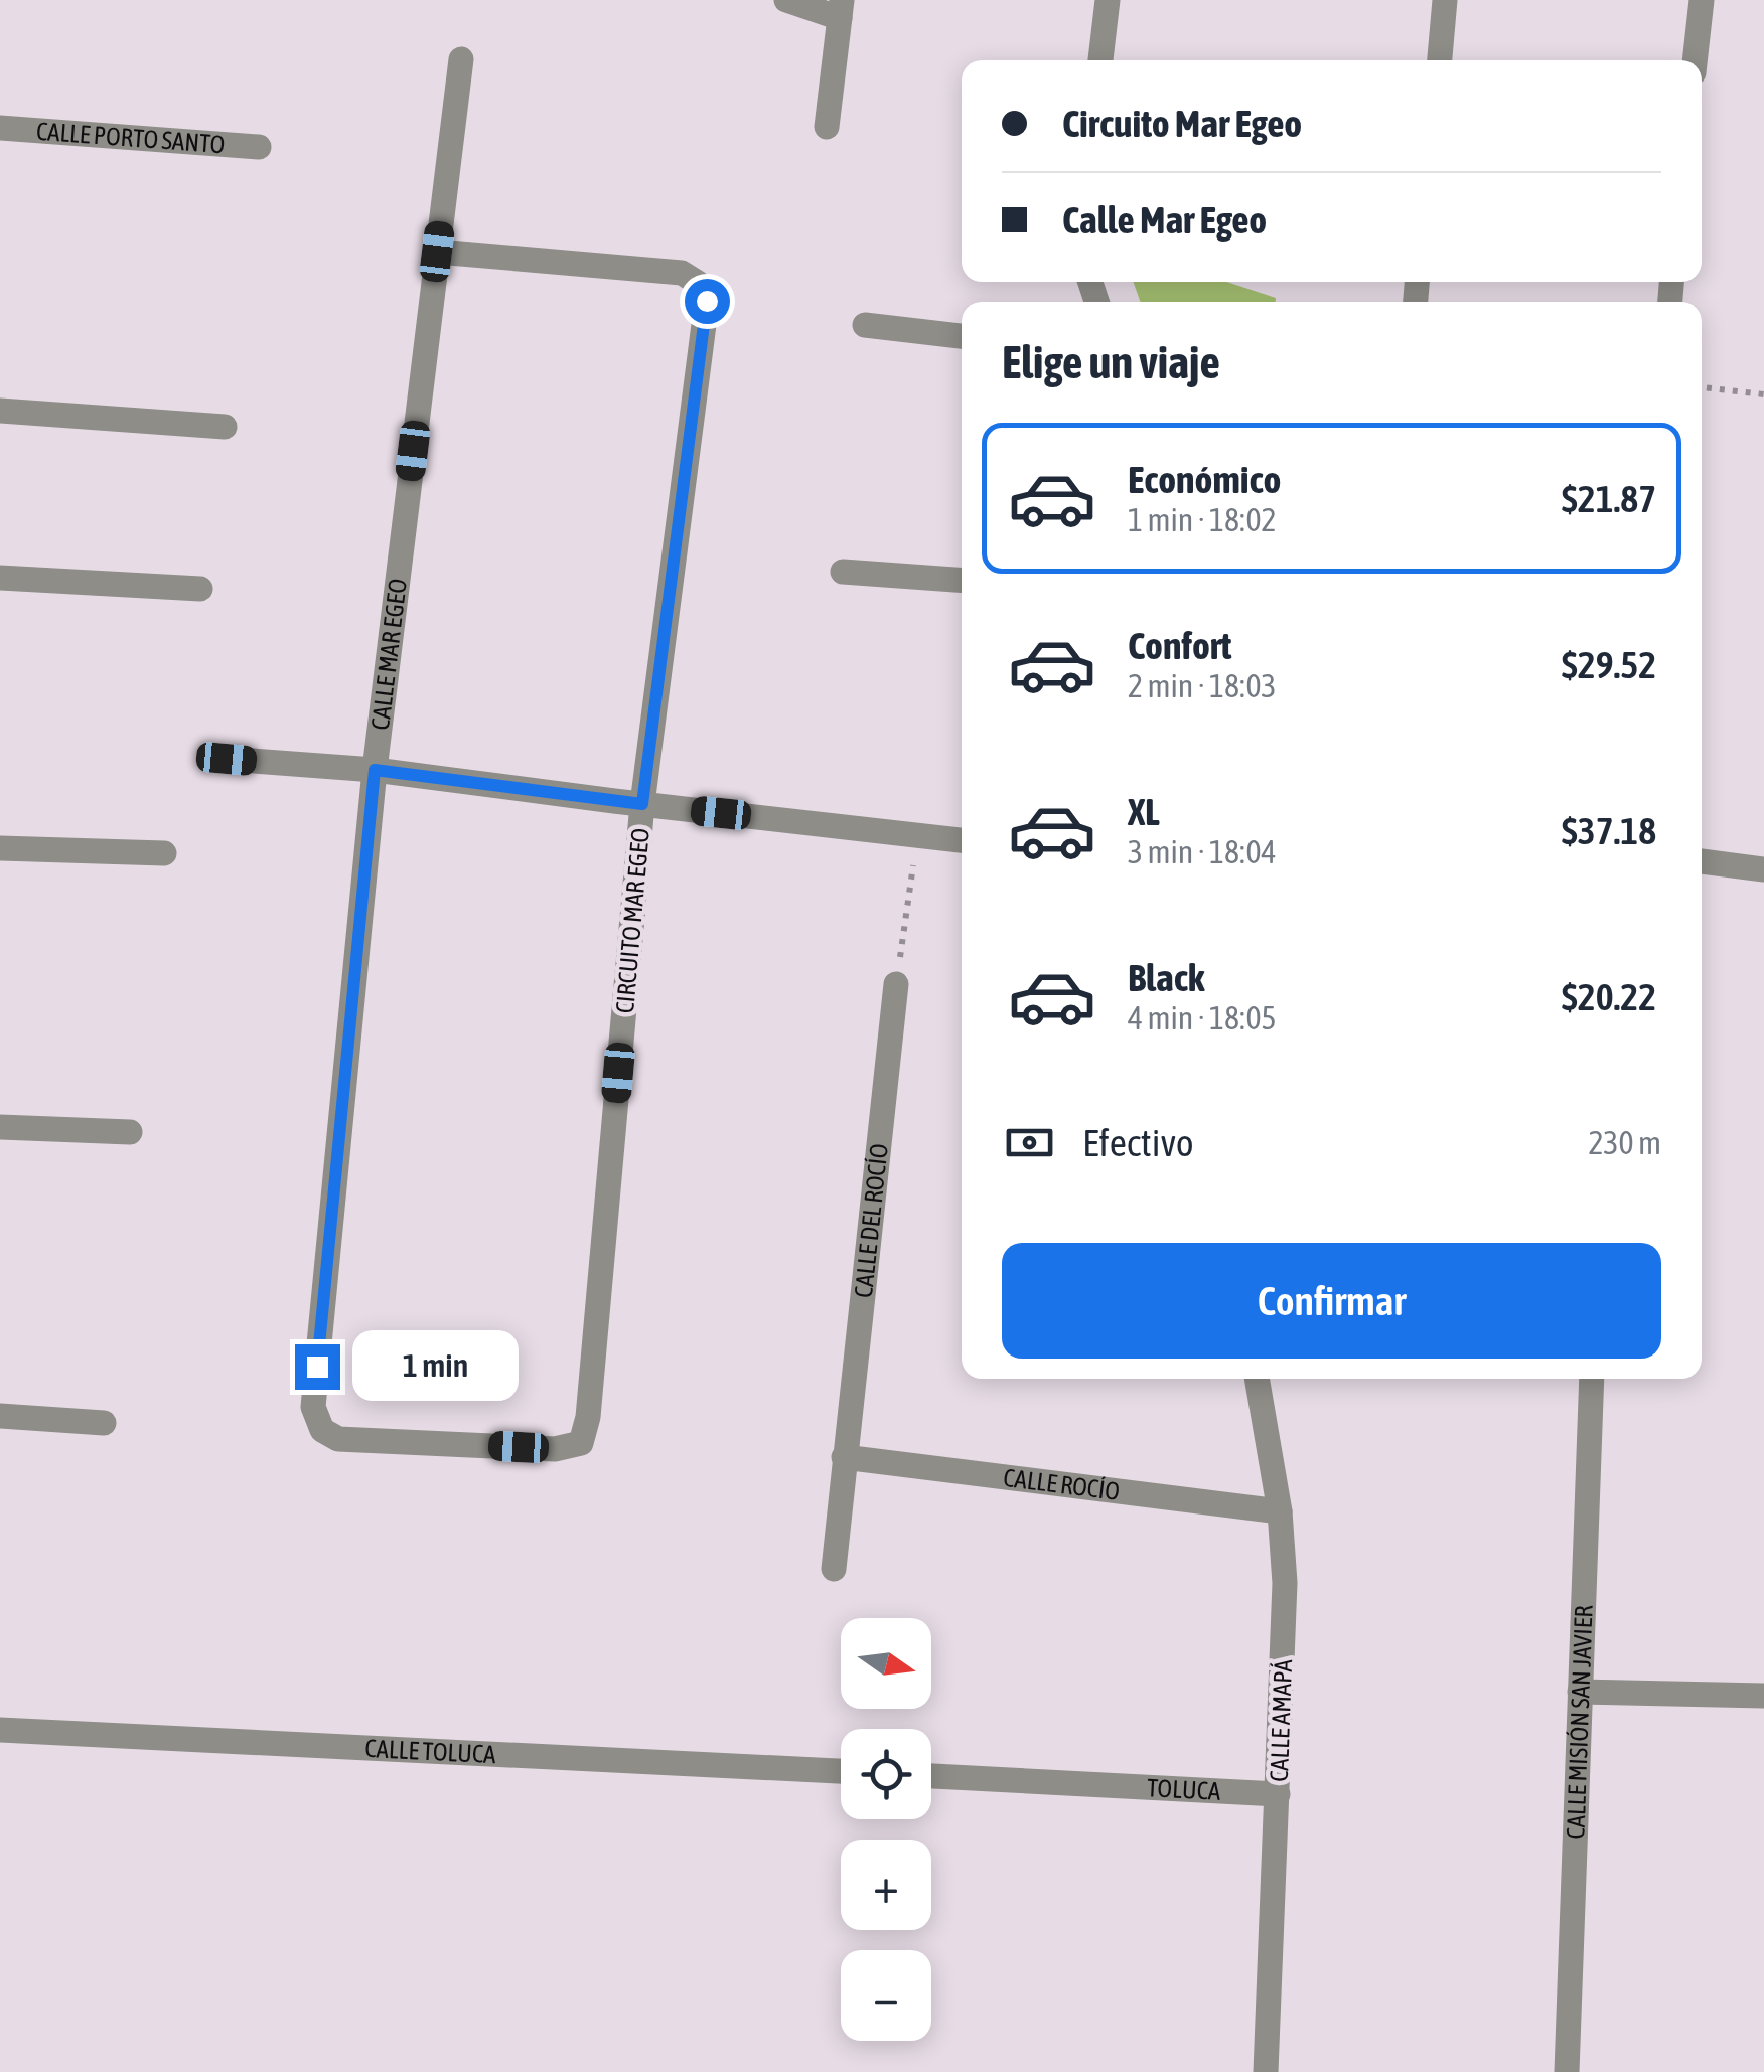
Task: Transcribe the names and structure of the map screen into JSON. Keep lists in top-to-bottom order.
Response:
{
  "streets": {
    "street": [
      "CALLE PORTO SANTO",
      "CALLE MAR EGEO",
      "CIRCUITO MAR EGEO",
      "CALLE DEL ROCÍO",
      "CALLE ROCÍO",
      "CALLE AMAPÁ",
      "CALLE MISIÓN SAN JAVIER",
      "CALLE TOLUCA",
      "TOLUCA"
    ]
  },
  "crossings": [
    ["CALLE MAR EGEO", "CIRCUITO MAR EGEO"],
    ["CALLE DEL ROCÍO", "CALLE ROCÍO"],
    ["CALLE ROCÍO", "CALLE AMAPÁ"],
    ["CALLE AMAPÁ", "TOLUCA"]
  ],
  "north": "right",
  "page": {
    "banner": ["Circuito Mar Egeo", "Calle Mar Egeo"],
    "heading": "Elige un viaje",
    "list": [
      {
        "name": "Económico",
        "note": "1 min · 18:02",
        "value": "$21.87"
      },
      {
        "name": "Confort",
        "note": "2 min · 18:03",
        "value": "$29.52"
      },
      {
        "name": "XL",
        "note": "3 min · 18:04",
        "value": "$37.18"
      },
      {
        "name": "Black",
        "note": "4 min · 18:05",
        "value": "$20.22"
      }
    ],
    "pay": ["Efectivo", "230 m"],
    "buttons": "Confirmar",
    "bubble": "1 min",
    "map_buttons": ["+", "−"]
  }
}
